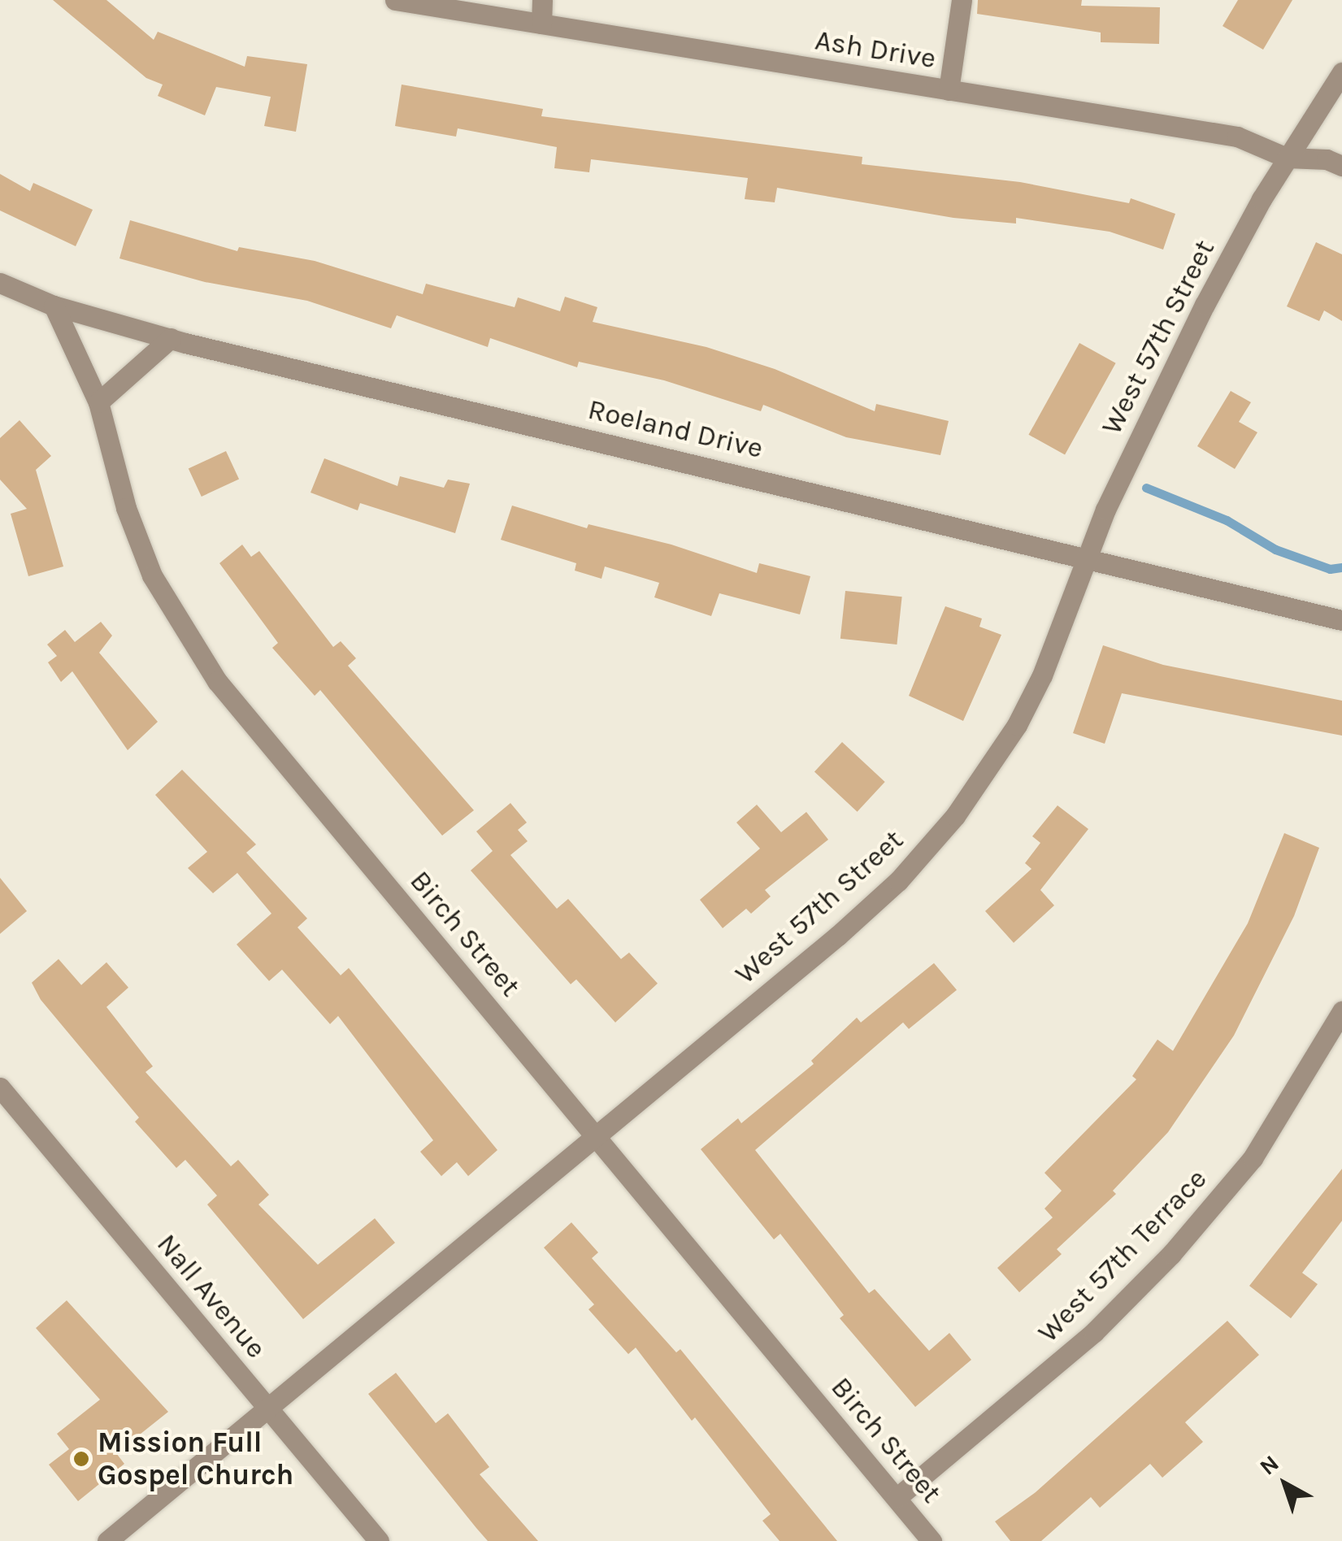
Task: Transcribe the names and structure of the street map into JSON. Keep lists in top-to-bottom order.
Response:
{
  "streets": {
    "street": [
      "Ash Drive",
      "West 57th Street",
      "Roeland Drive",
      "Birch Street",
      "West 57th Terrace",
      "Nall Avenue"
    ]
  },
  "crossings": [
    ["Ash Drive", "West 57th Street"],
    ["West 57th Street", "Roeland Drive"],
    ["West 57th Street", "Birch Street"],
    ["West 57th Street", "Nall Avenue"],
    ["Roeland Drive", "Birch Street"],
    ["Birch Street", "West 57th Terrace"]
  ],
  "places": ["Mission Full Gospel Church"],
  "north": "top left"
}
